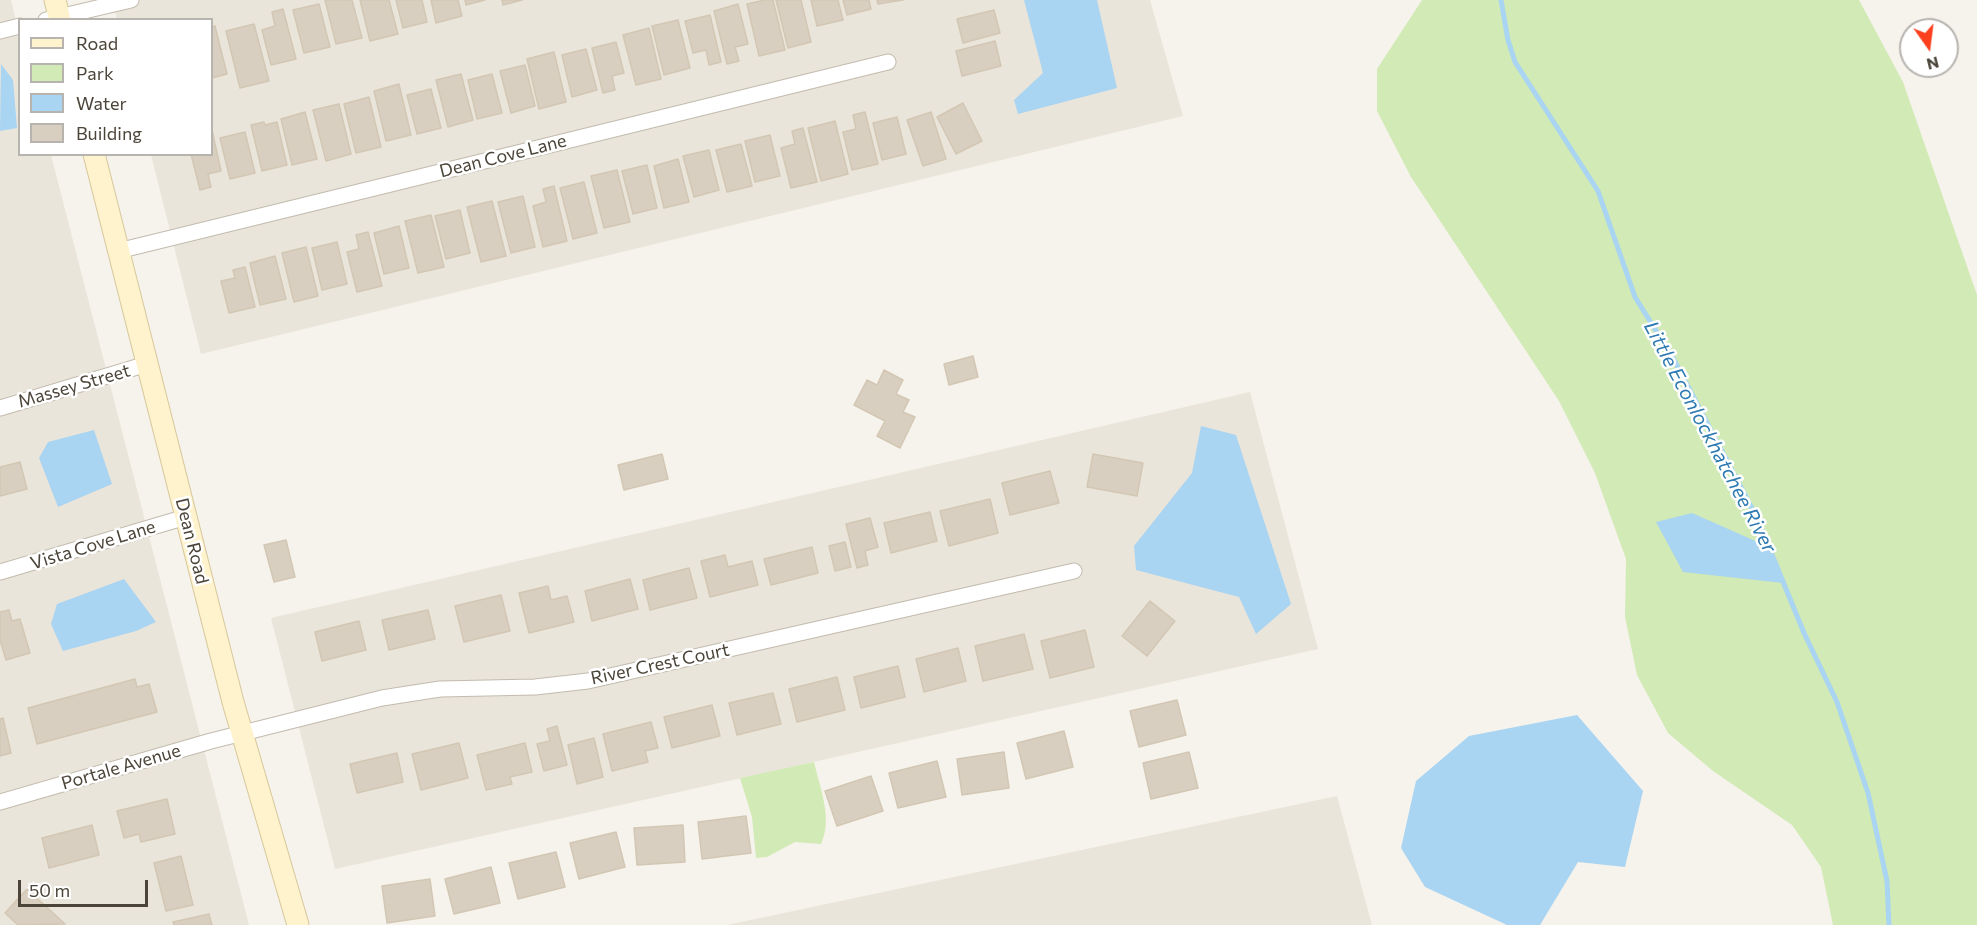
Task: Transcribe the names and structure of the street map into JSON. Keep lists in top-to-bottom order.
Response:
{
  "streets": {
    "main road": ["Dean Road"],
    "street": [
      "Dean Cove Lane",
      "Massey Street",
      "Vista Cove Lane",
      "River Crest Court",
      "Portale Avenue"
    ]
  },
  "crossings": [
    ["Dean Cove Lane", "Dean Road"],
    ["Massey Street", "Dean Road"],
    ["Dean Road", "Vista Cove Lane"],
    ["Dean Road", "River Crest Court"],
    ["Dean Road", "Portale Avenue"],
    ["River Crest Court", "Portale Avenue"]
  ],
  "water": ["Little Econlockhatchee River"],
  "legend": [
    "Road",
    "Park",
    "Water",
    "Building"
  ],
  "scale_bar": "50 m",
  "north": "bottom"
}
